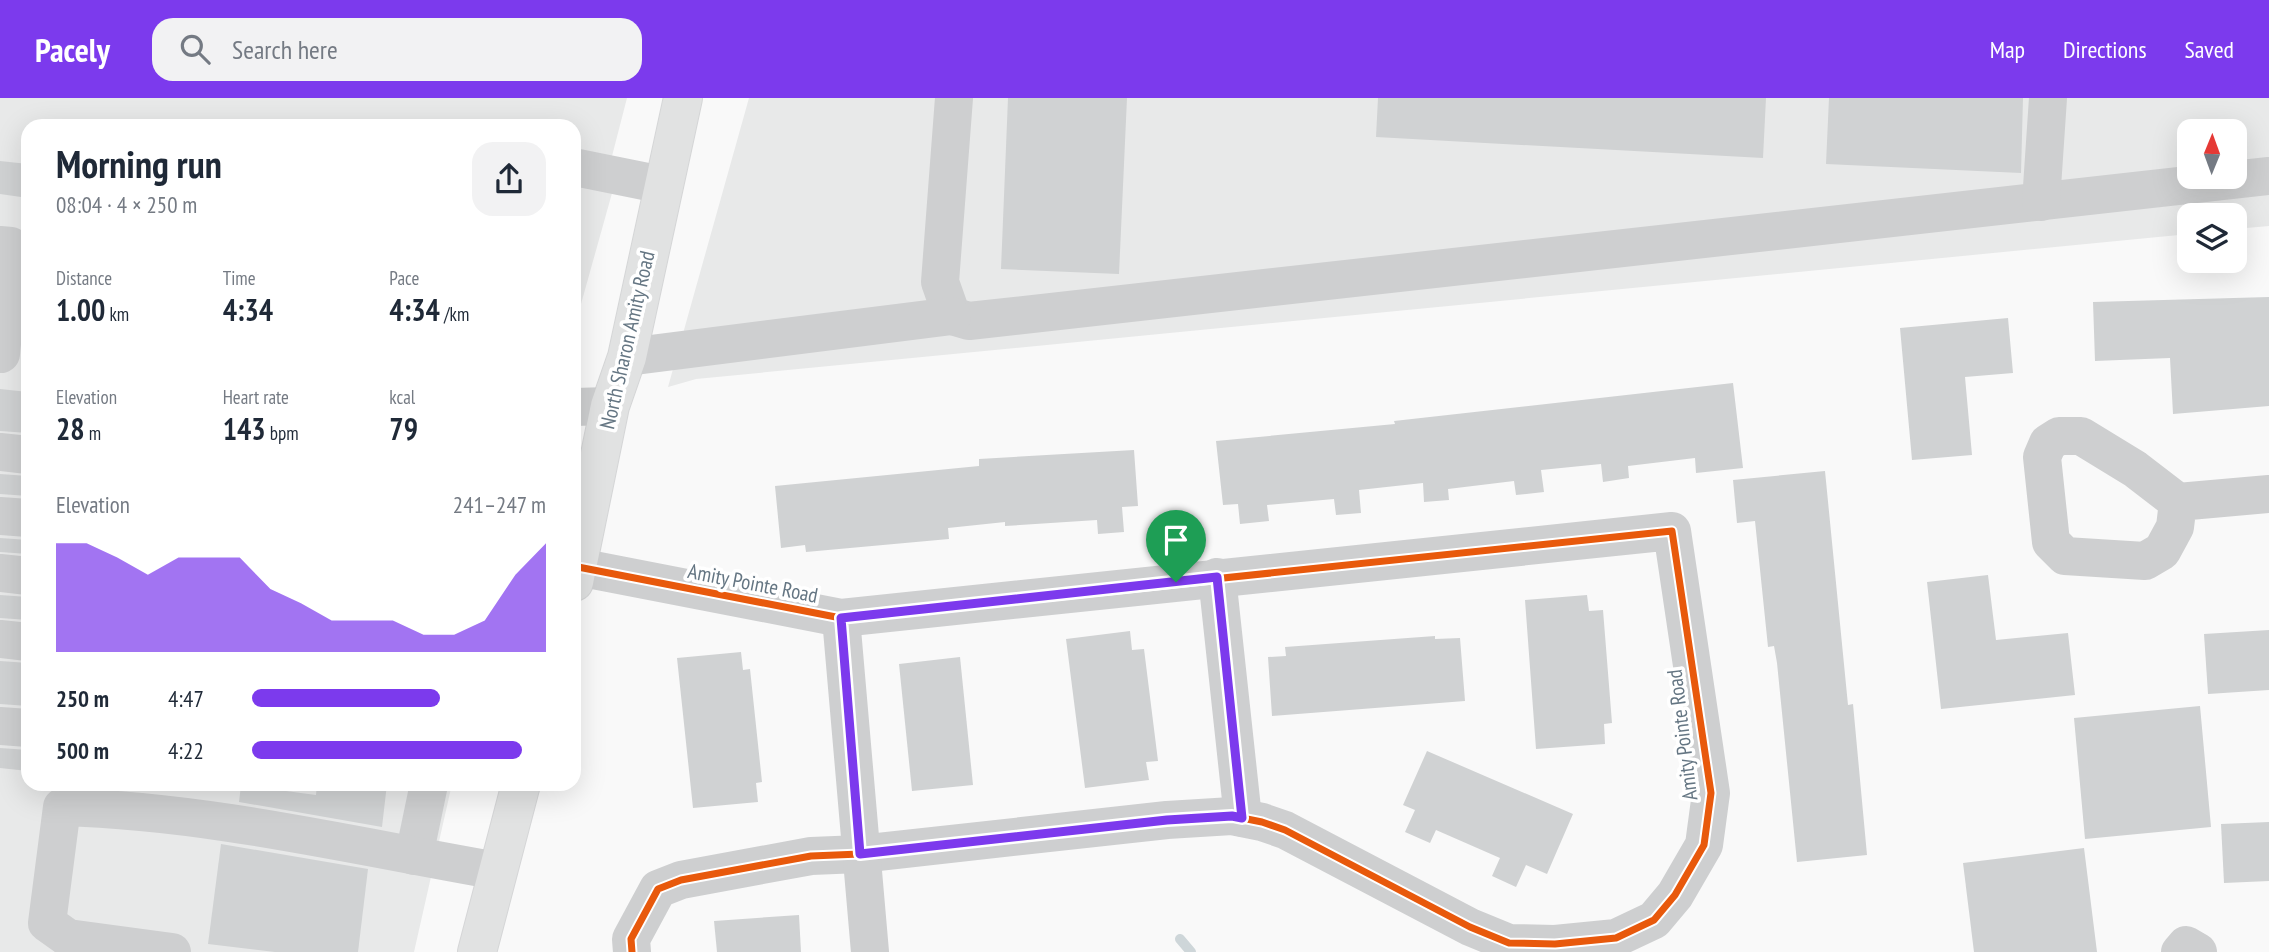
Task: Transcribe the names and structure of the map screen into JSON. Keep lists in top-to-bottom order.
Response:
{
  "streets": {
    "main road": ["North Sharon Amity Road"],
    "street": ["Amity Pointe Road"]
  },
  "north": "top",
  "page": {
    "header": "Pacely",
    "search": "Search here",
    "nav": ["Map", "Directions", "Saved"],
    "heading": ["Morning run", "08:04 · 4 × 250 m"],
    "stats": [
      ["Distance", "1.00 km"],
      ["Time", "4:34"],
      ["Pace", "4:34 /km"],
      ["Elevation", "28 m"],
      ["Heart rate", "143 bpm"],
      ["kcal", "79"]
    ],
    "chart": ["Elevation", "241–247 m"],
    "list": [
      {
        "name": "250 m",
        "note": "4:47"
      },
      {
        "name": "500 m",
        "note": "4:22"
      }
    ]
  }
}
